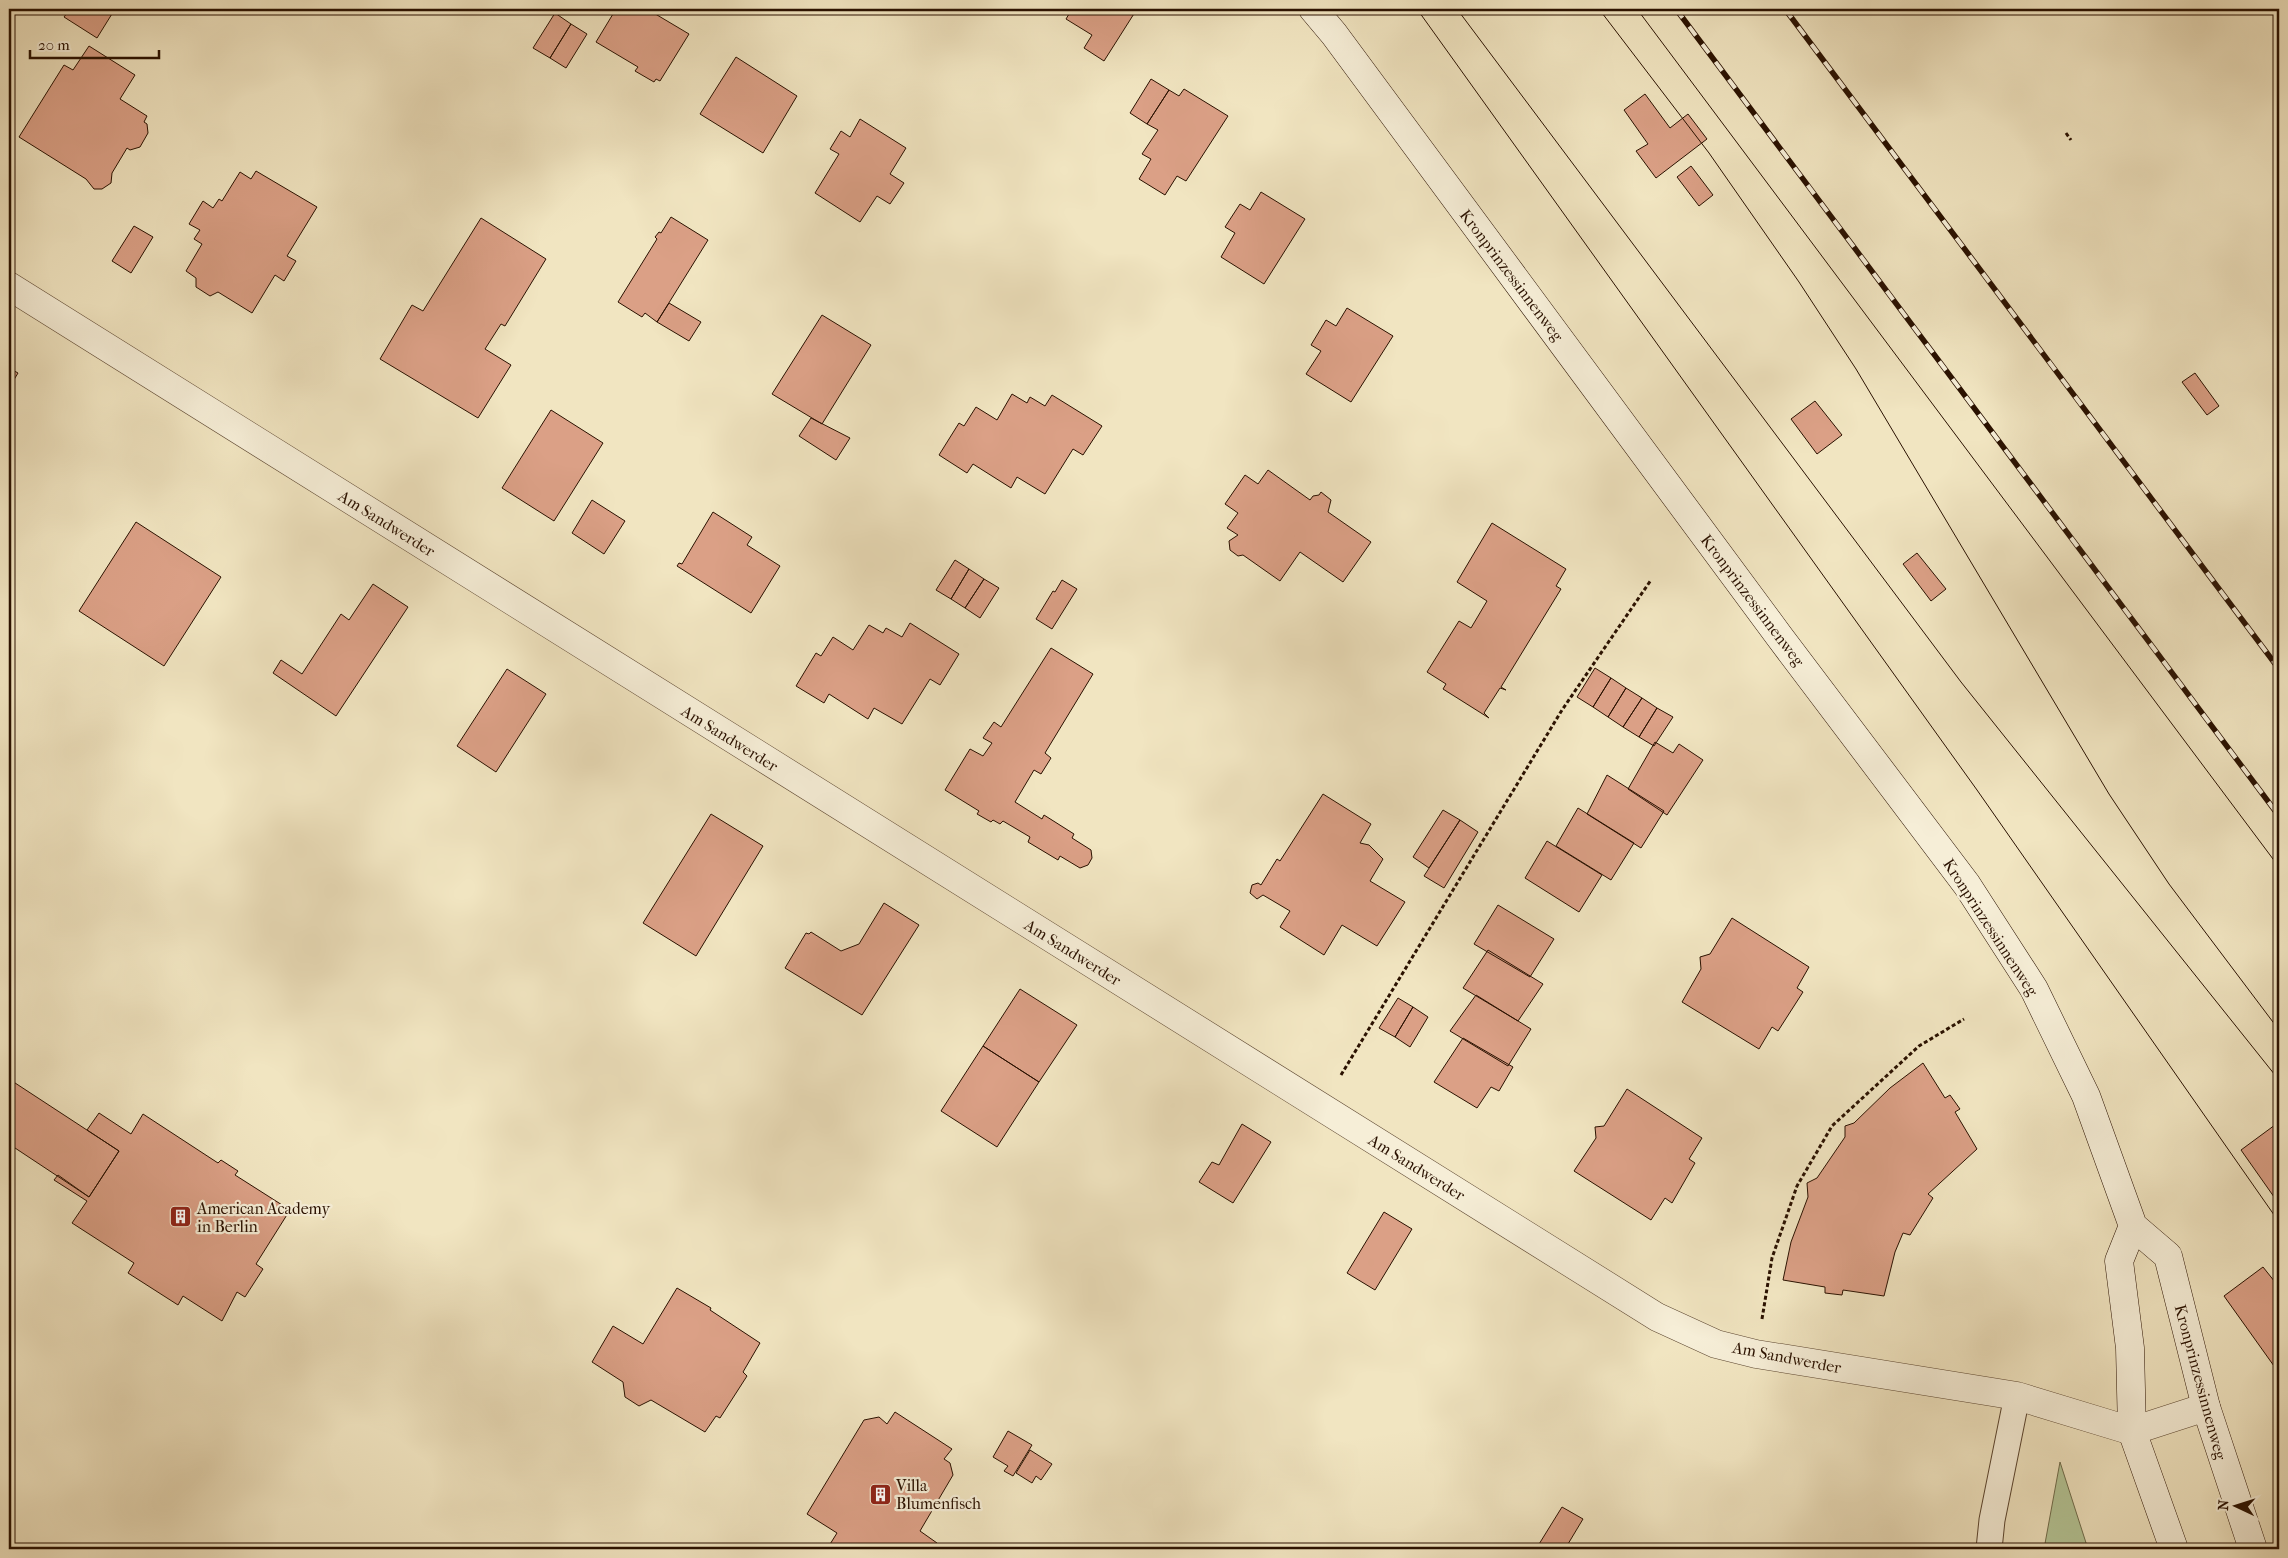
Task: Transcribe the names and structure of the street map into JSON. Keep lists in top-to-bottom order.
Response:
{
  "streets": {
    "street": ["Kronprinzessinnenweg", "Am Sandwerder"]
  },
  "places": {
    "building": ["American Academy in Berlin", "Villa Blumenfisch"]
  },
  "scale_bar": "20 m",
  "north": "left"
}
